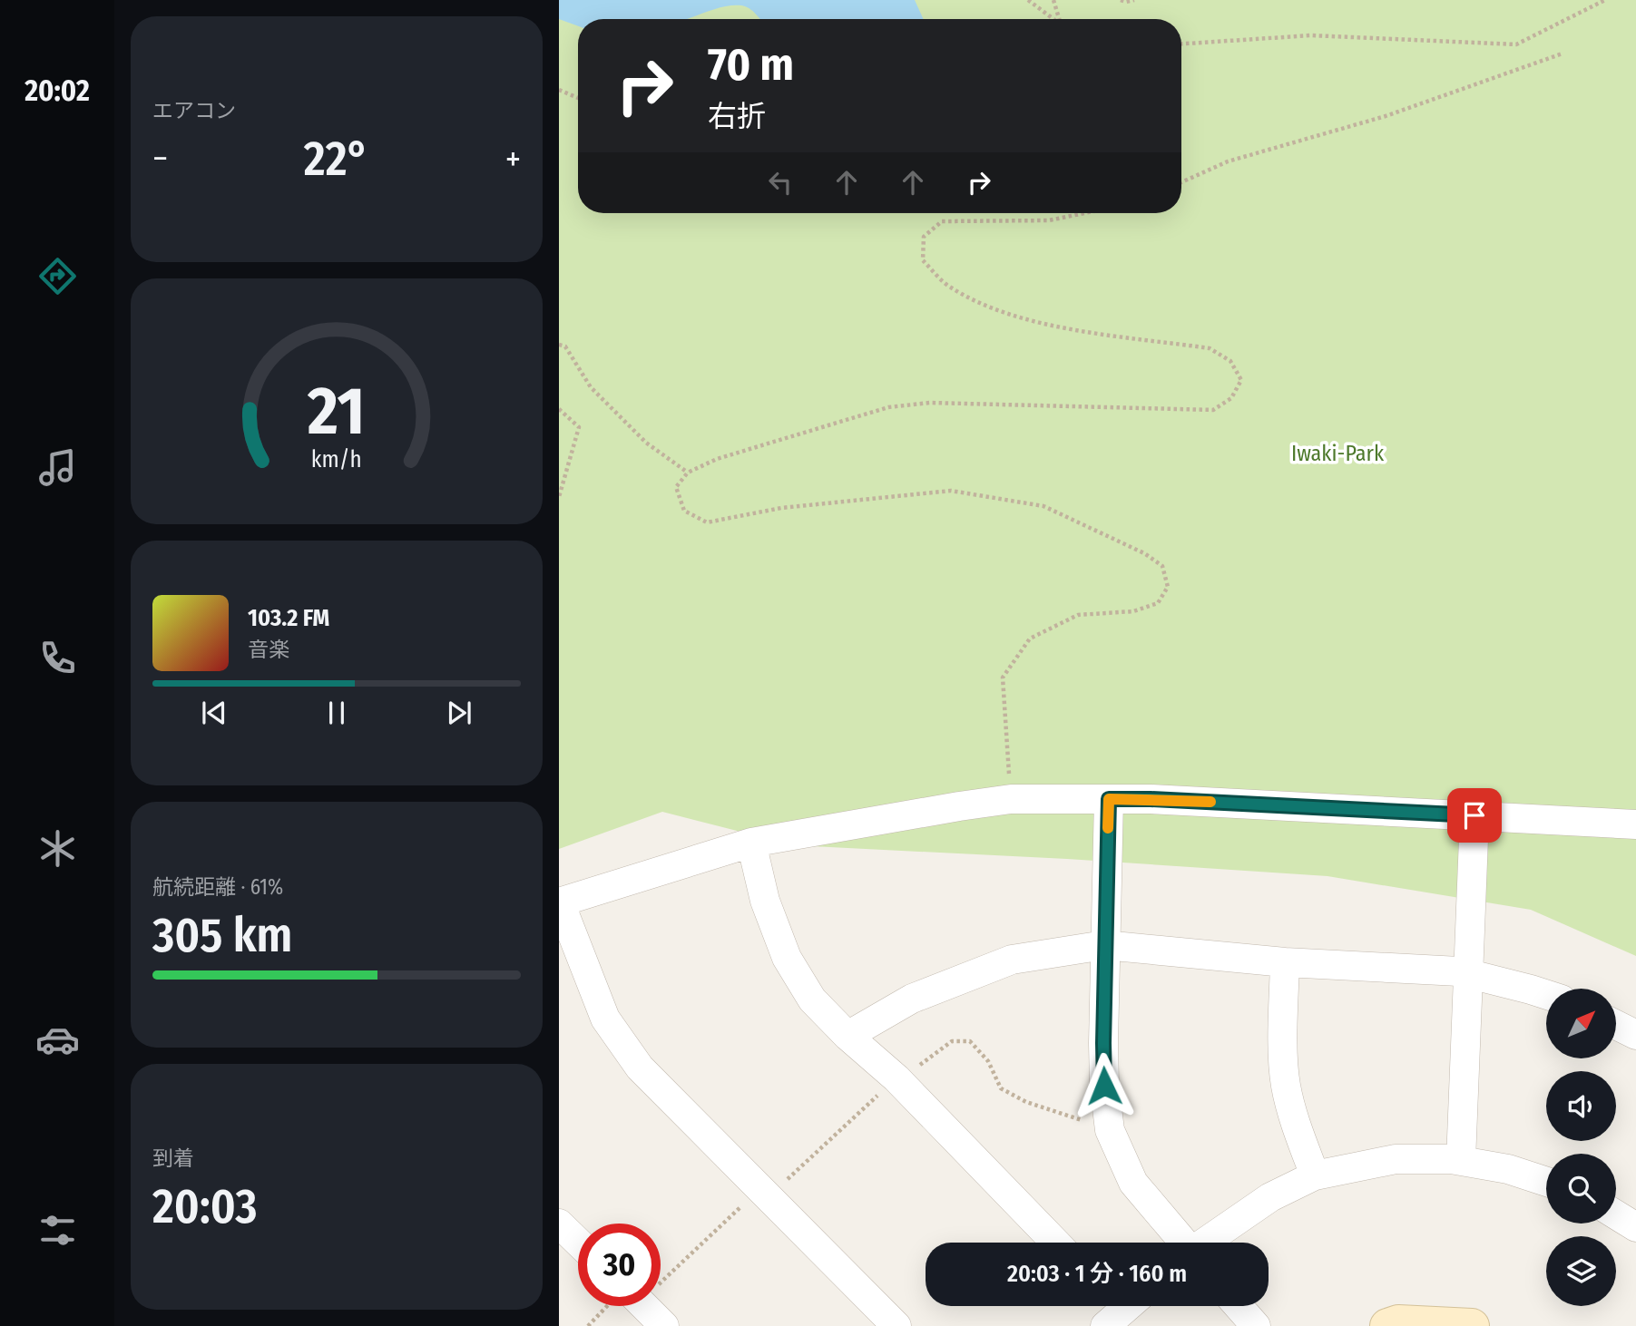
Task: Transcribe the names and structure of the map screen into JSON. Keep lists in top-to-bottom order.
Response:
{
  "parks": ["Iwaki-Park"],
  "north": "top right",
  "page": {
    "tabs": "20:02",
    "tile": [
      "エアコン",
      ["航続距離 · 61%", "305 km"],
      ["到着", "20:03"]
    ],
    "turn": ["70 m", "右折"],
    "heat": ["−", "22°", "+"],
    "song": ["103.2 FM", "音楽"],
    "limit": "30",
    "trip": "20:03 · 1 分 · 160 m",
    "gauge": ["21", "km/h"]
  }
}
